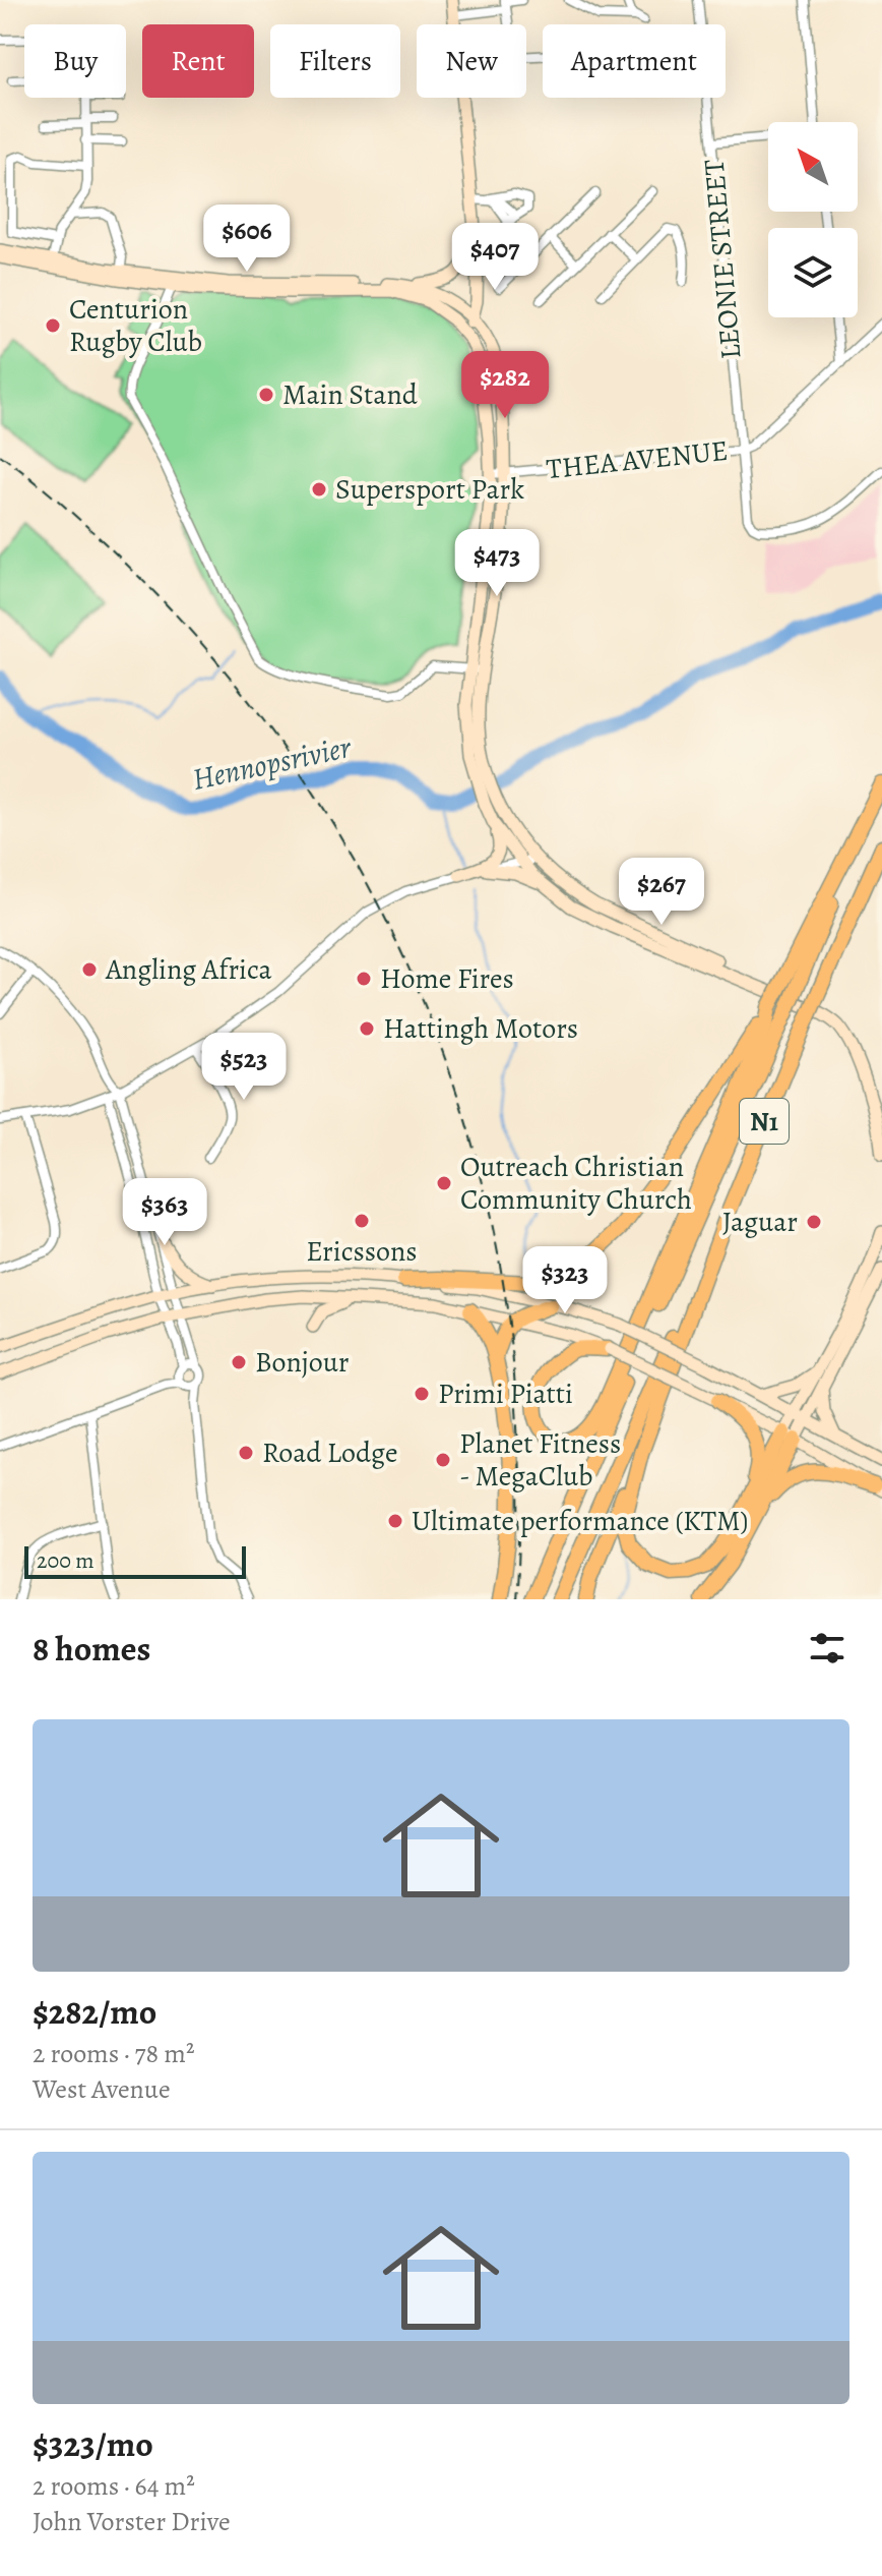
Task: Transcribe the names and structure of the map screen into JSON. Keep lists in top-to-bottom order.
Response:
{
  "streets": {
    "highway": ["N1"],
    "street": ["LEONIE STREET", "THEA AVENUE"]
  },
  "crossings": [
    ["LEONIE STREET", "THEA AVENUE"]
  ],
  "water": ["Hennopsrivier"],
  "places": [
    "Centurion Rugby Club",
    "Main Stand",
    "Supersport Park",
    "Angling Africa",
    "Home Fires",
    "Hattingh Motors",
    "Outreach Christian Community Church",
    "Ericssons",
    "Jaguar",
    "Bonjour",
    "Primi Piatti",
    "Road Lodge",
    "Planet Fitness - MegaClub",
    "Ultimate performance (KTM)"
  ],
  "scale_bar": "200 m",
  "north": "top left",
  "page": {
    "chip": [
      "Buy",
      "Rent",
      "Filters",
      "New",
      "Apartment"
    ],
    "price": [
      "$606",
      "$407",
      "$282",
      "$473",
      "$267",
      "$523",
      "$363",
      "$323"
    ],
    "scale": "200 m",
    "heading": "8 homes",
    "list": [
      {
        "name": "$282/mo",
        "note": "2 rooms · 78 m² · West Avenue"
      },
      {
        "name": "$323/mo",
        "note": "2 rooms · 64 m² · John Vorster Drive"
      }
    ]
  }
}
